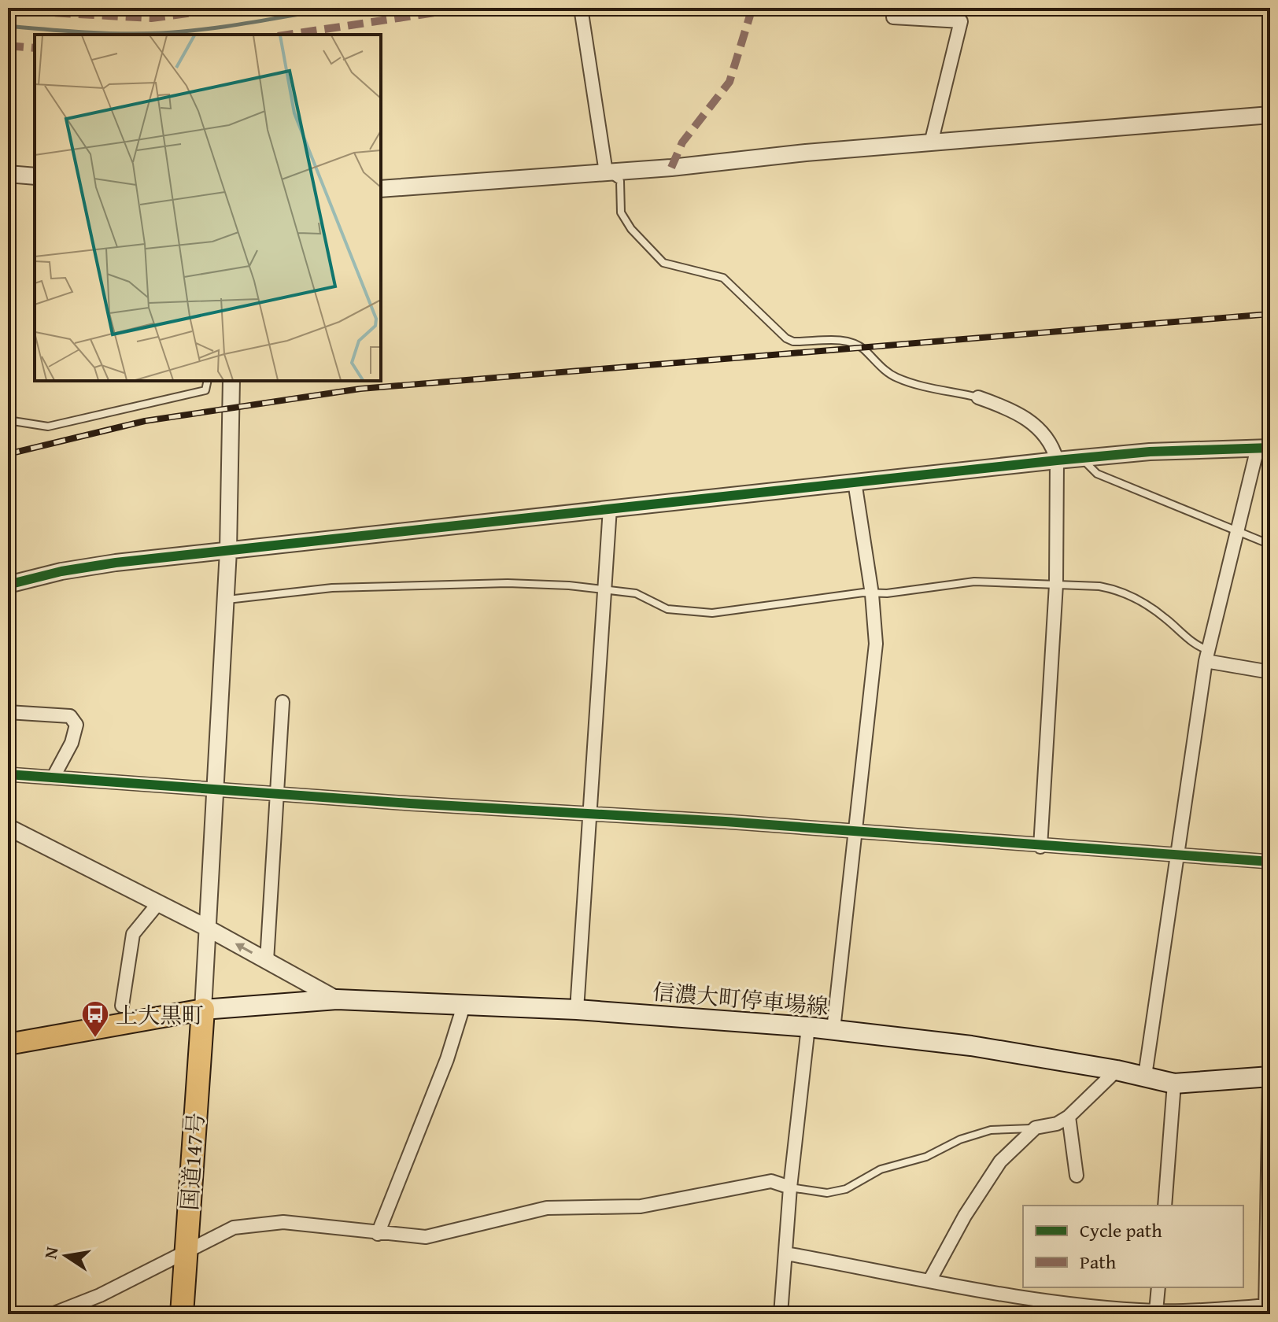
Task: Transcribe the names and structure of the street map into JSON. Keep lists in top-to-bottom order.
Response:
{
  "streets": {
    "highway": ["国道147号"],
    "main road": ["信濃大町停車場線"]
  },
  "crossings": [
    ["信濃大町停車場線", "国道147号"]
  ],
  "places": {
    "bus stop": ["上大黒町"]
  },
  "legend": ["Cycle path", "Path"],
  "north": "left"
}
